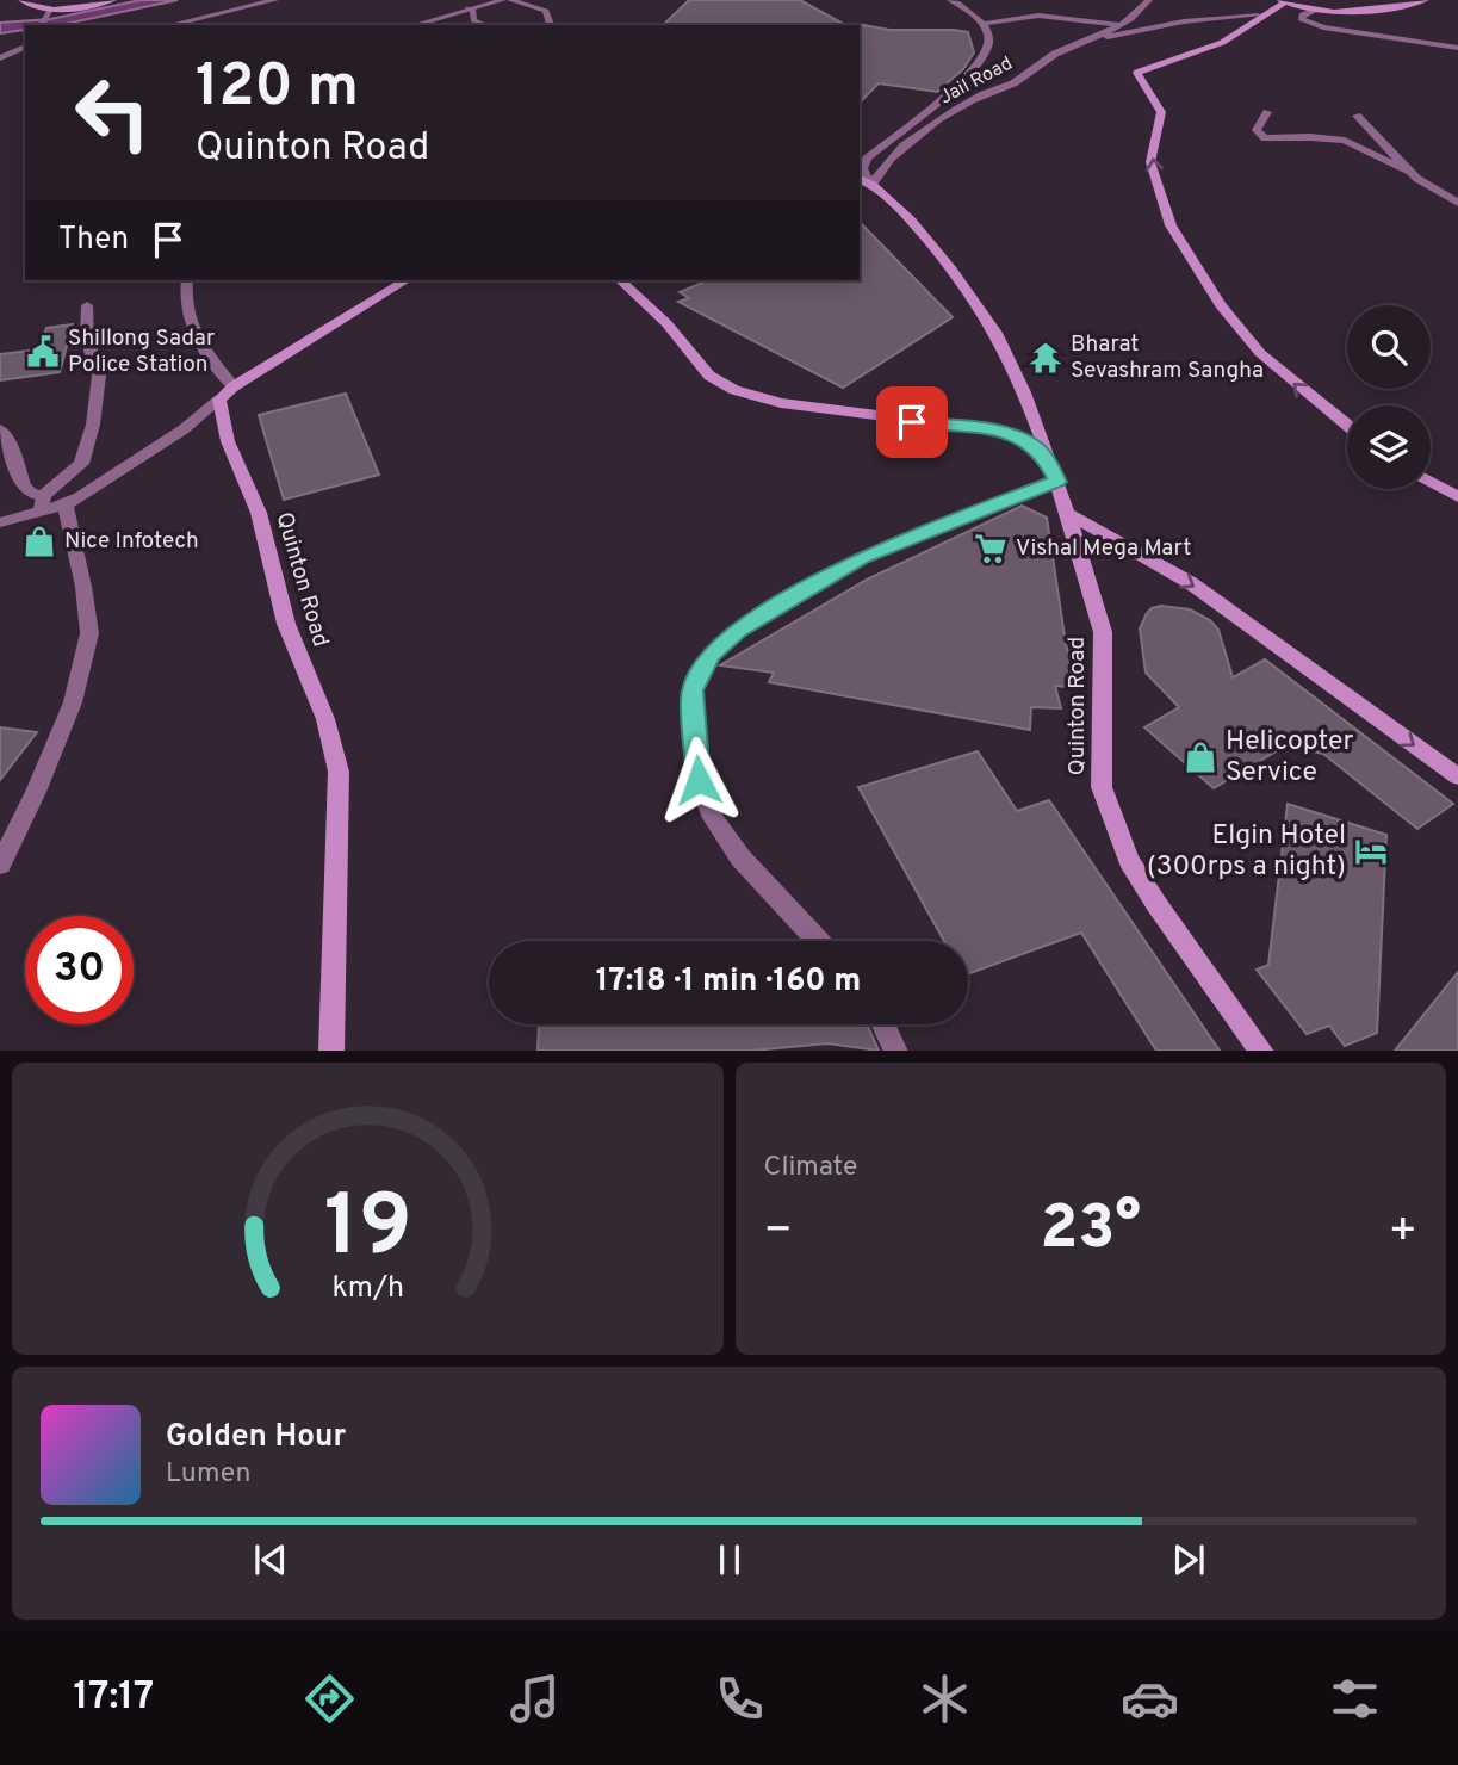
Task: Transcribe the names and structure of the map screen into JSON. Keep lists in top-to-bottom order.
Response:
{
  "streets": {
    "street": ["Jail Road", "Quinton Road"]
  },
  "places": {
    "public building": ["Shillong Sadar Police Station"],
    "temple": ["Bharat Sevashram Sangha"],
    "shop": ["Nice Infotech", "Helicopter Service"],
    "supermarket": ["Vishal Mega Mart"],
    "hotel": ["Elgin Hotel (300rps a night)"]
  },
  "page": {
    "turn": ["120 m", "Quinton Road"],
    "then": "Then",
    "limit": "30",
    "trip": "17:18 · 1 min · 160 m",
    "tile": "Climate",
    "heat": ["−", "23°", "+"],
    "song": ["Golden Hour", "Lumen"],
    "tabs": "17:17",
    "gauge": ["19", "km/h"]
  }
}
